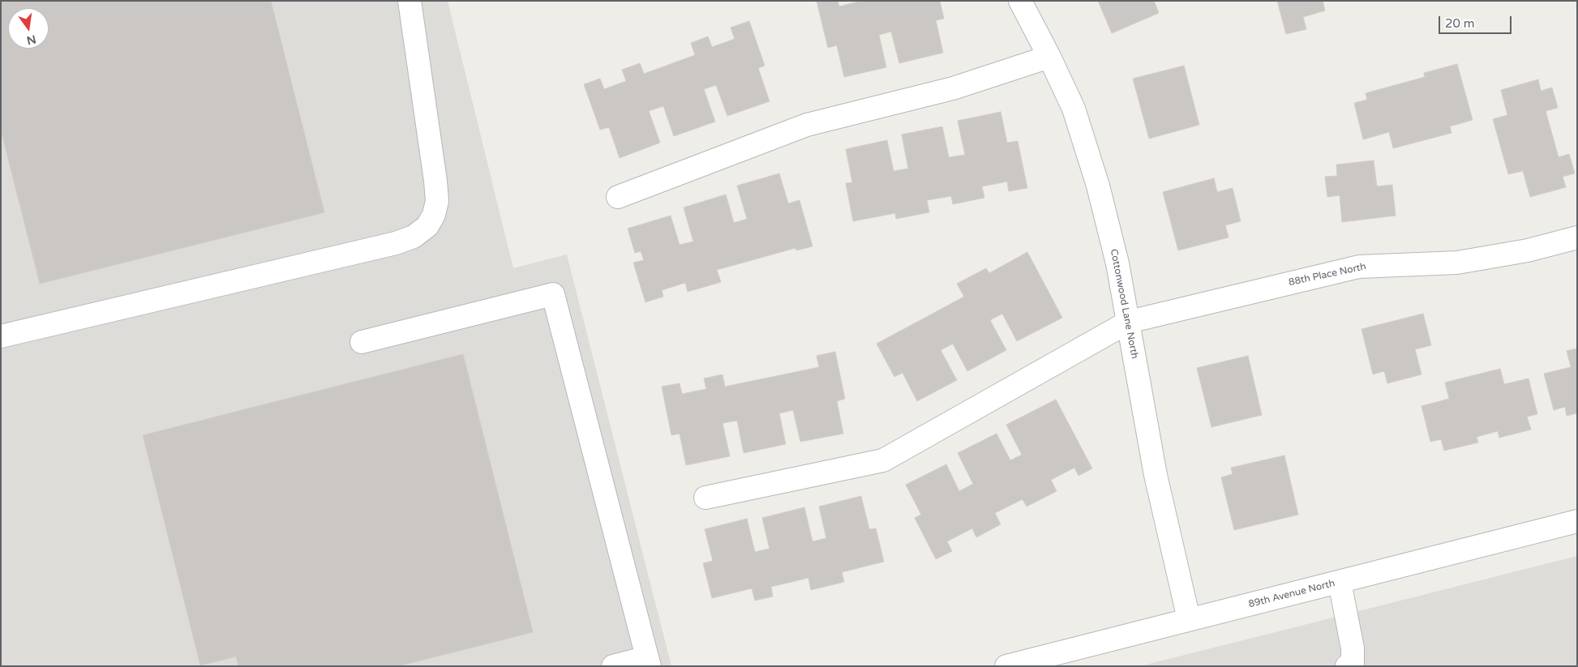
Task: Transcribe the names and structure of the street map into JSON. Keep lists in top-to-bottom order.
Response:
{
  "streets": {
    "street": ["88th Place North", "Cottonwood Lane North", "89th Avenue North"]
  },
  "crossings": [
    ["88th Place North", "Cottonwood Lane North"],
    ["Cottonwood Lane North", "89th Avenue North"]
  ],
  "scale_bar": "20 m",
  "north": "bottom"
}
